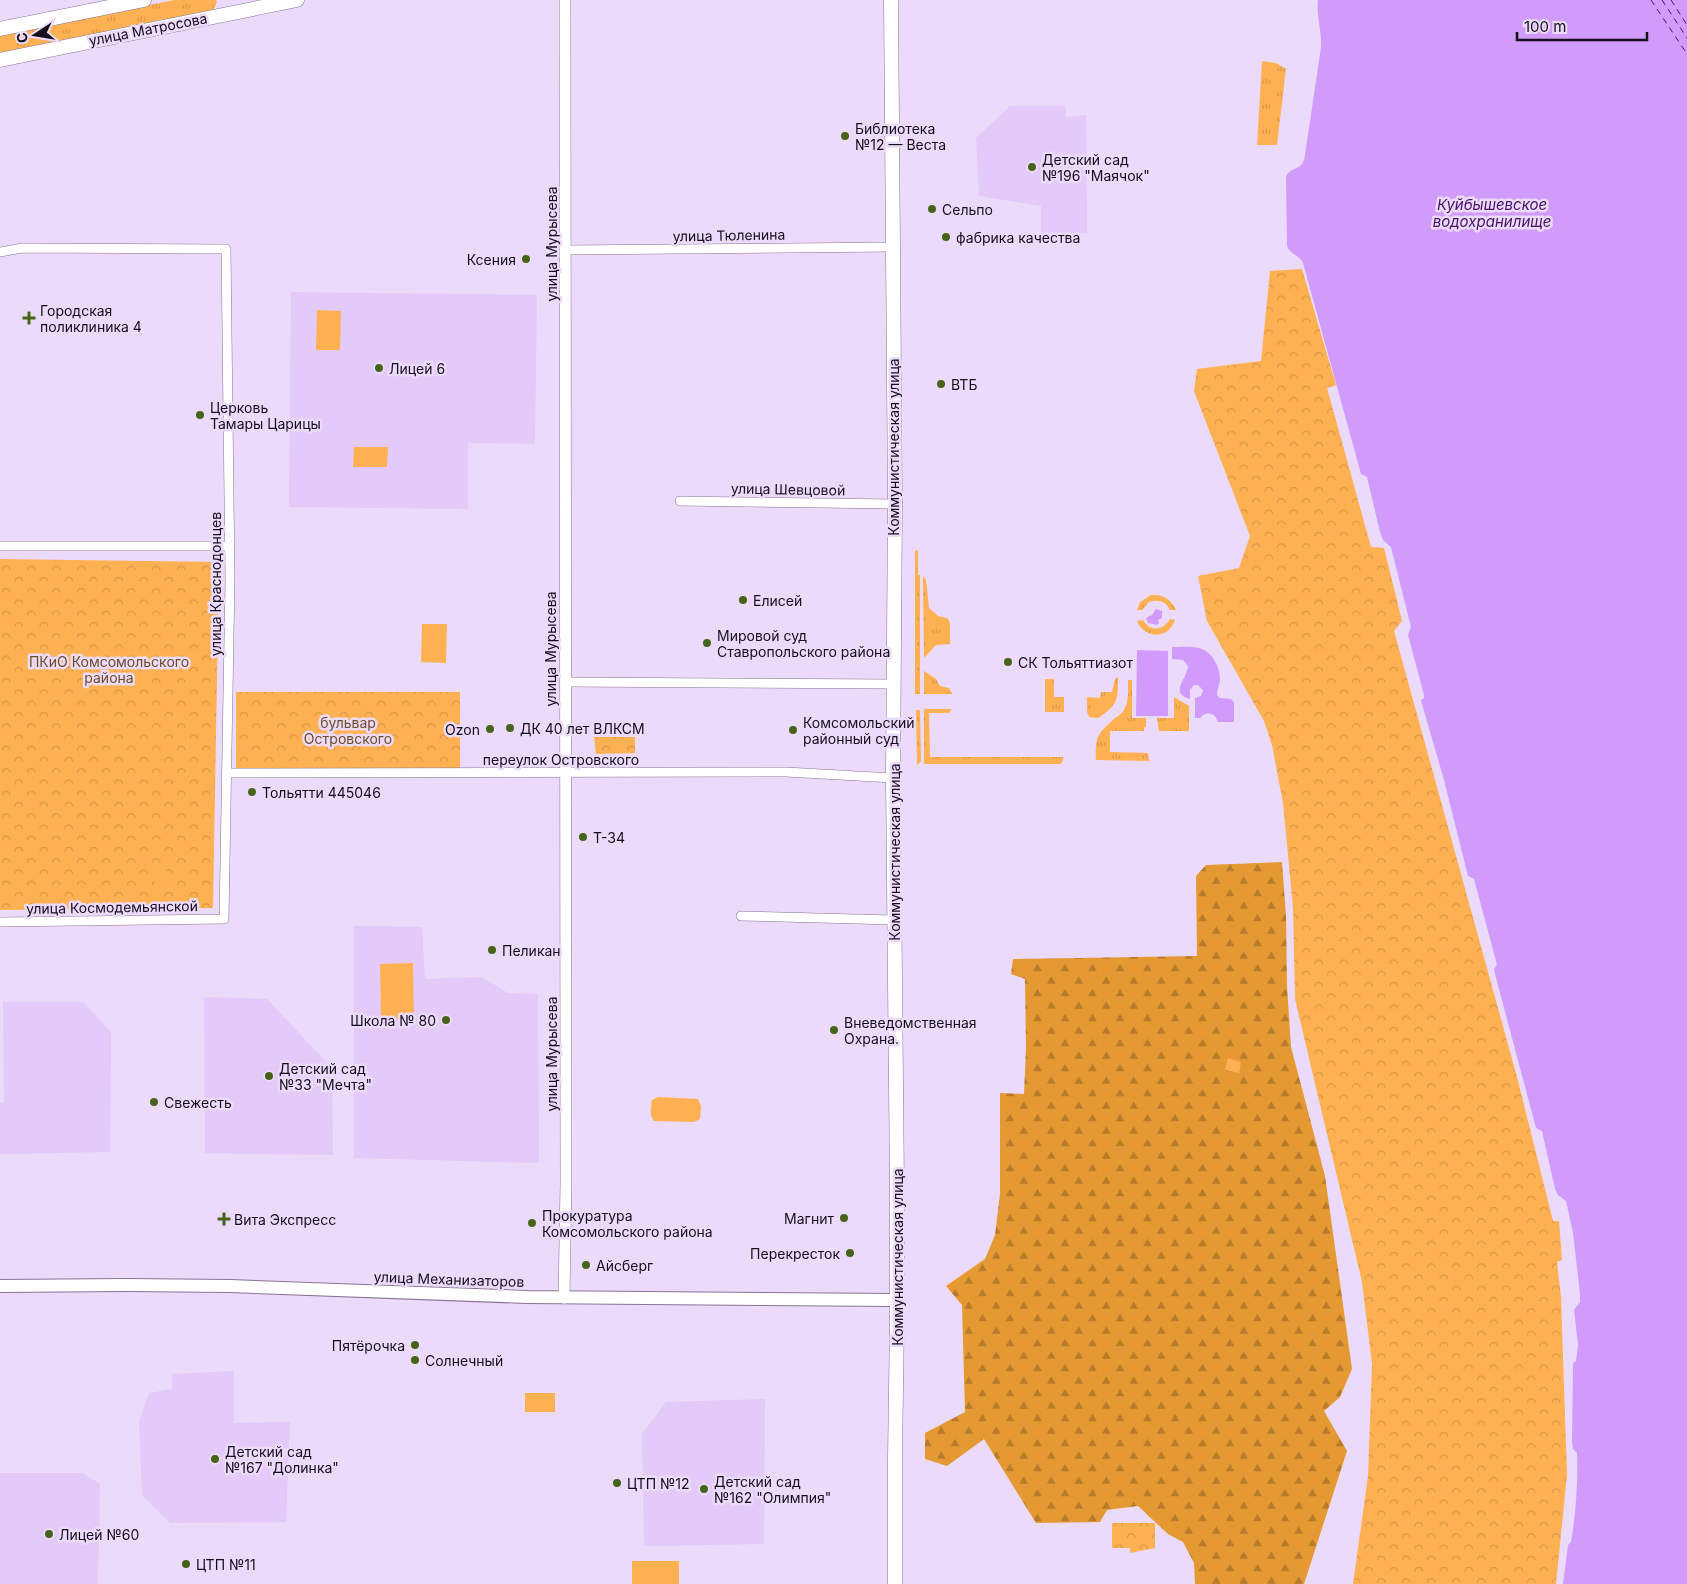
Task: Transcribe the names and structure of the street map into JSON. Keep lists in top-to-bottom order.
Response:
{
  "streets": {
    "main road": ["улица Матросова", "Коммунистическая улица", "улица Механизаторов"],
    "street": [
      "улица Тюленина",
      "улица Мурысева",
      "улица Шевцовой",
      "улица Краснодонцев",
      "переулок Островского",
      "улица Космодемьянской"
    ]
  },
  "crossings": [
    ["улица Тюленина", "улица Мурысева"],
    ["улица Тюленина", "Коммунистическая улица"],
    ["улица Мурысева", "переулок Островского"],
    ["улица Мурысева", "улица Механизаторов"],
    ["Коммунистическая улица", "улица Шевцовой"],
    ["Коммунистическая улица", "переулок Островского"],
    ["Коммунистическая улица", "улица Механизаторов"],
    ["улица Краснодонцев", "переулок Островского"],
    ["улица Краснодонцев", "улица Космодемьянской"]
  ],
  "water": ["Куйбышевское водохранилище"],
  "parks": ["ПКиО Комсомольского района", "бульвар Островского"],
  "places": {
    "other": [
      "Библиотека №12 — Веста",
      "Детский сад №196 \"Маячок\"",
      "Сельпо",
      "фабрика качества",
      "Ксения",
      "Лицей 6",
      "ВТБ",
      "Церковь Тамары Царицы",
      "Елисей",
      "Мировой суд Ставропольского района",
      "СК Тольяттиазот",
      "ДК 40 лет ВЛКСМ",
      "Ozon",
      "Комсомольский районный суд",
      "Тольятти 445046",
      "Т-34",
      "Пеликан",
      "Школа № 80",
      "Вневедомственная Охрана.",
      "Детский сад №33 \"Мечта\"",
      "Свежесть",
      "Магнит",
      "Прокуратура Комсомольского района",
      "Перекресток",
      "Айсберг",
      "Пятёрочка",
      "Солнечный",
      "Детский сад №167 \"Долинка\"",
      "ЦТП №12",
      "Детский сад №162 \"Олимпия\"",
      "Лицей №60",
      "ЦТП №11"
    ],
    "health": ["Городская поликлиника 4", "Вита Экспресс"]
  },
  "scale_bar": "100 m",
  "north": "left"
}
